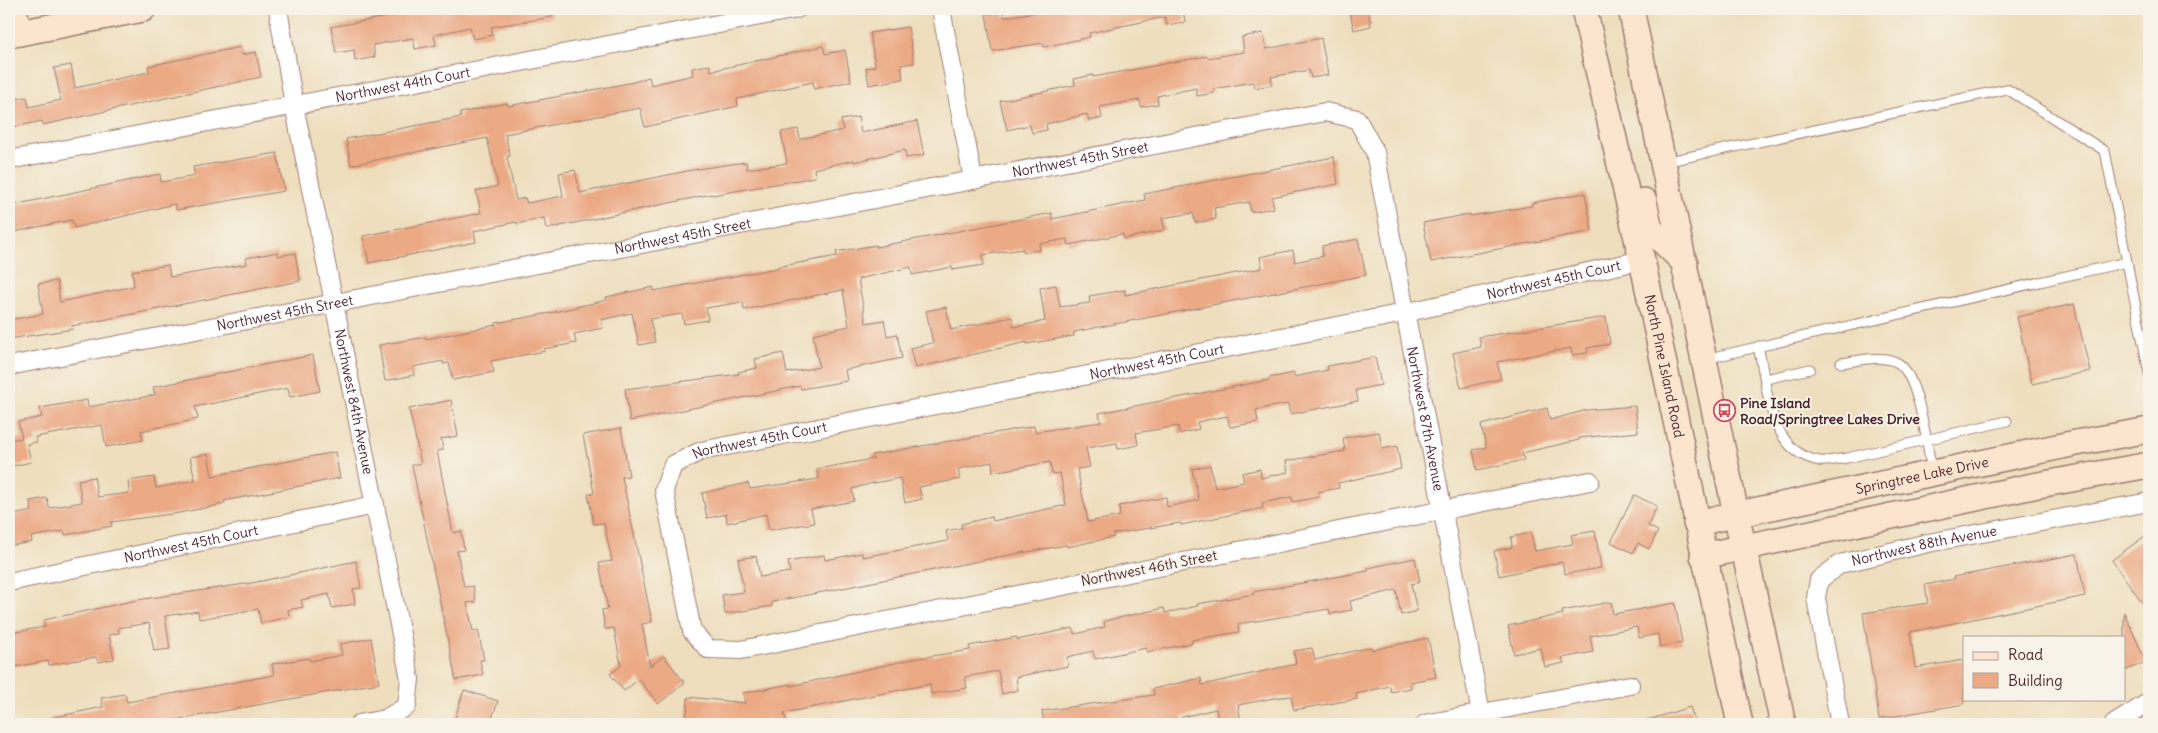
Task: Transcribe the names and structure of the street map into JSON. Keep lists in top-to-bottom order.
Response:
{
  "streets": {
    "main road": ["North Pine Island Road", "Springtree Lake Drive"],
    "street": [
      "Northwest 44th Court",
      "Northwest 45th Street",
      "Northwest 45th Court",
      "Northwest 84th Avenue",
      "Northwest 87th Avenue",
      "Northwest 88th Avenue",
      "Northwest 46th Street"
    ]
  },
  "crossings": [
    ["Northwest 44th Court", "Northwest 84th Avenue"],
    ["Northwest 45th Street", "Northwest 84th Avenue"],
    ["Northwest 45th Street", "Northwest 87th Avenue"],
    ["Northwest 45th Court", "North Pine Island Road"],
    ["Northwest 45th Court", "Northwest 84th Avenue"],
    ["Northwest 45th Court", "Northwest 87th Avenue"],
    ["Northwest 45th Court", "Northwest 46th Street"],
    ["North Pine Island Road", "Springtree Lake Drive"],
    ["Northwest 87th Avenue", "Northwest 46th Street"]
  ],
  "places": {
    "bus stop": ["Pine Island Road/Springtree Lakes Drive"]
  },
  "legend": ["Road", "Building"]
}
